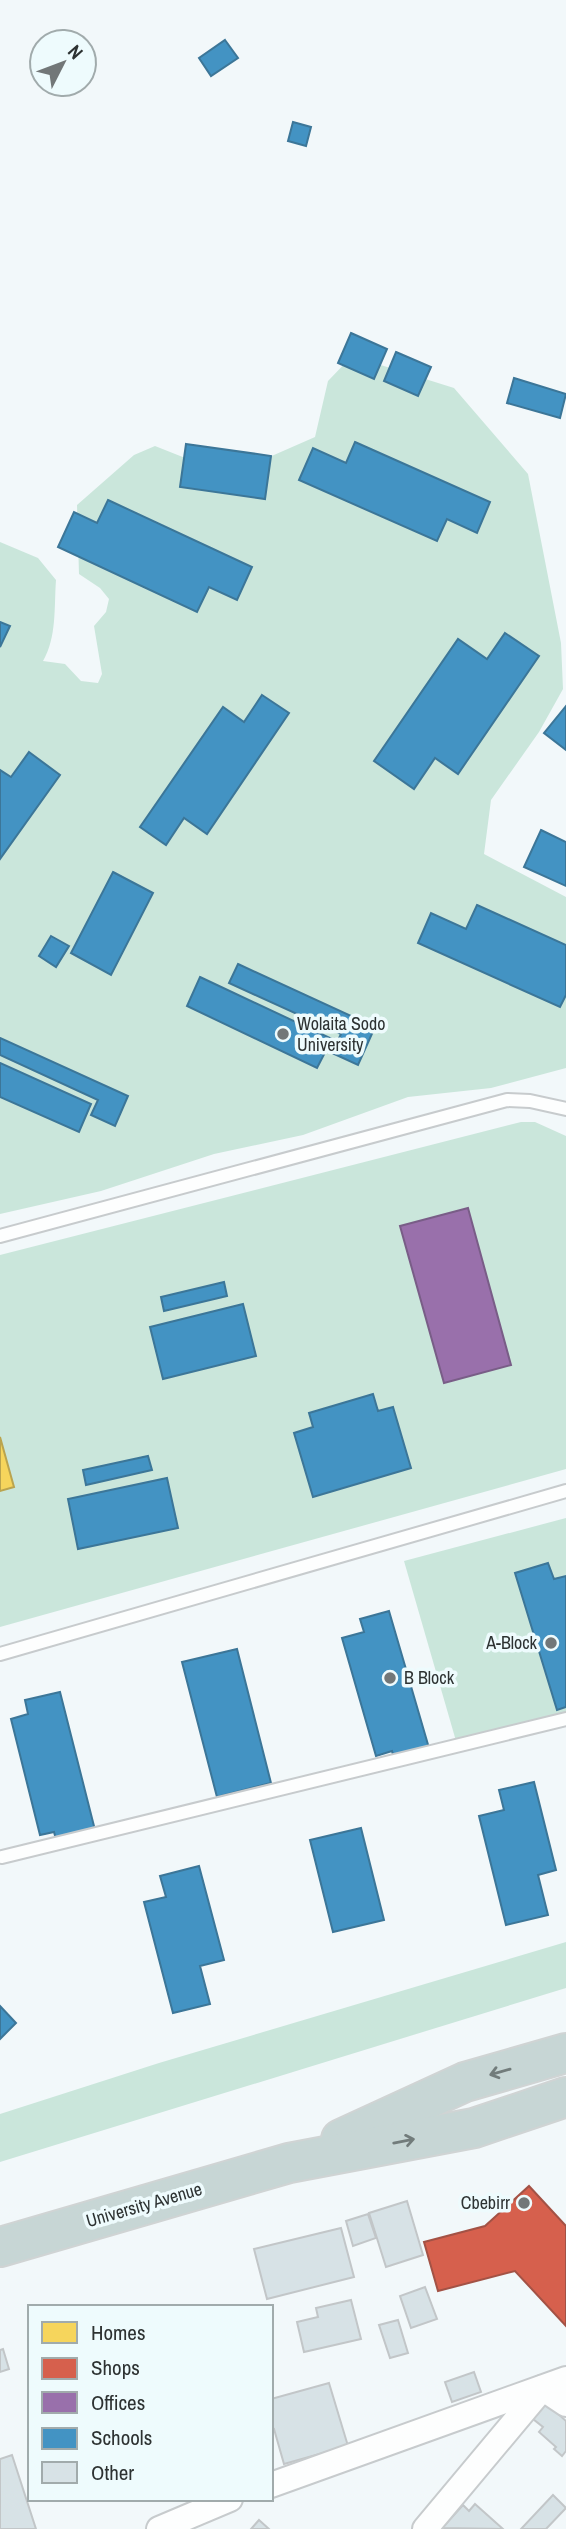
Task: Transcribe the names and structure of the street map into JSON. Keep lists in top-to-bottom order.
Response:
{
  "streets": {
    "highway": ["University Avenue"]
  },
  "places": [
    "Wolaita Sodo University",
    "A-Block",
    "B Block",
    "Cbebirr"
  ],
  "legend": [
    "Homes",
    "Shops",
    "Offices",
    "Schools",
    "Other"
  ],
  "north": "top right"
}
